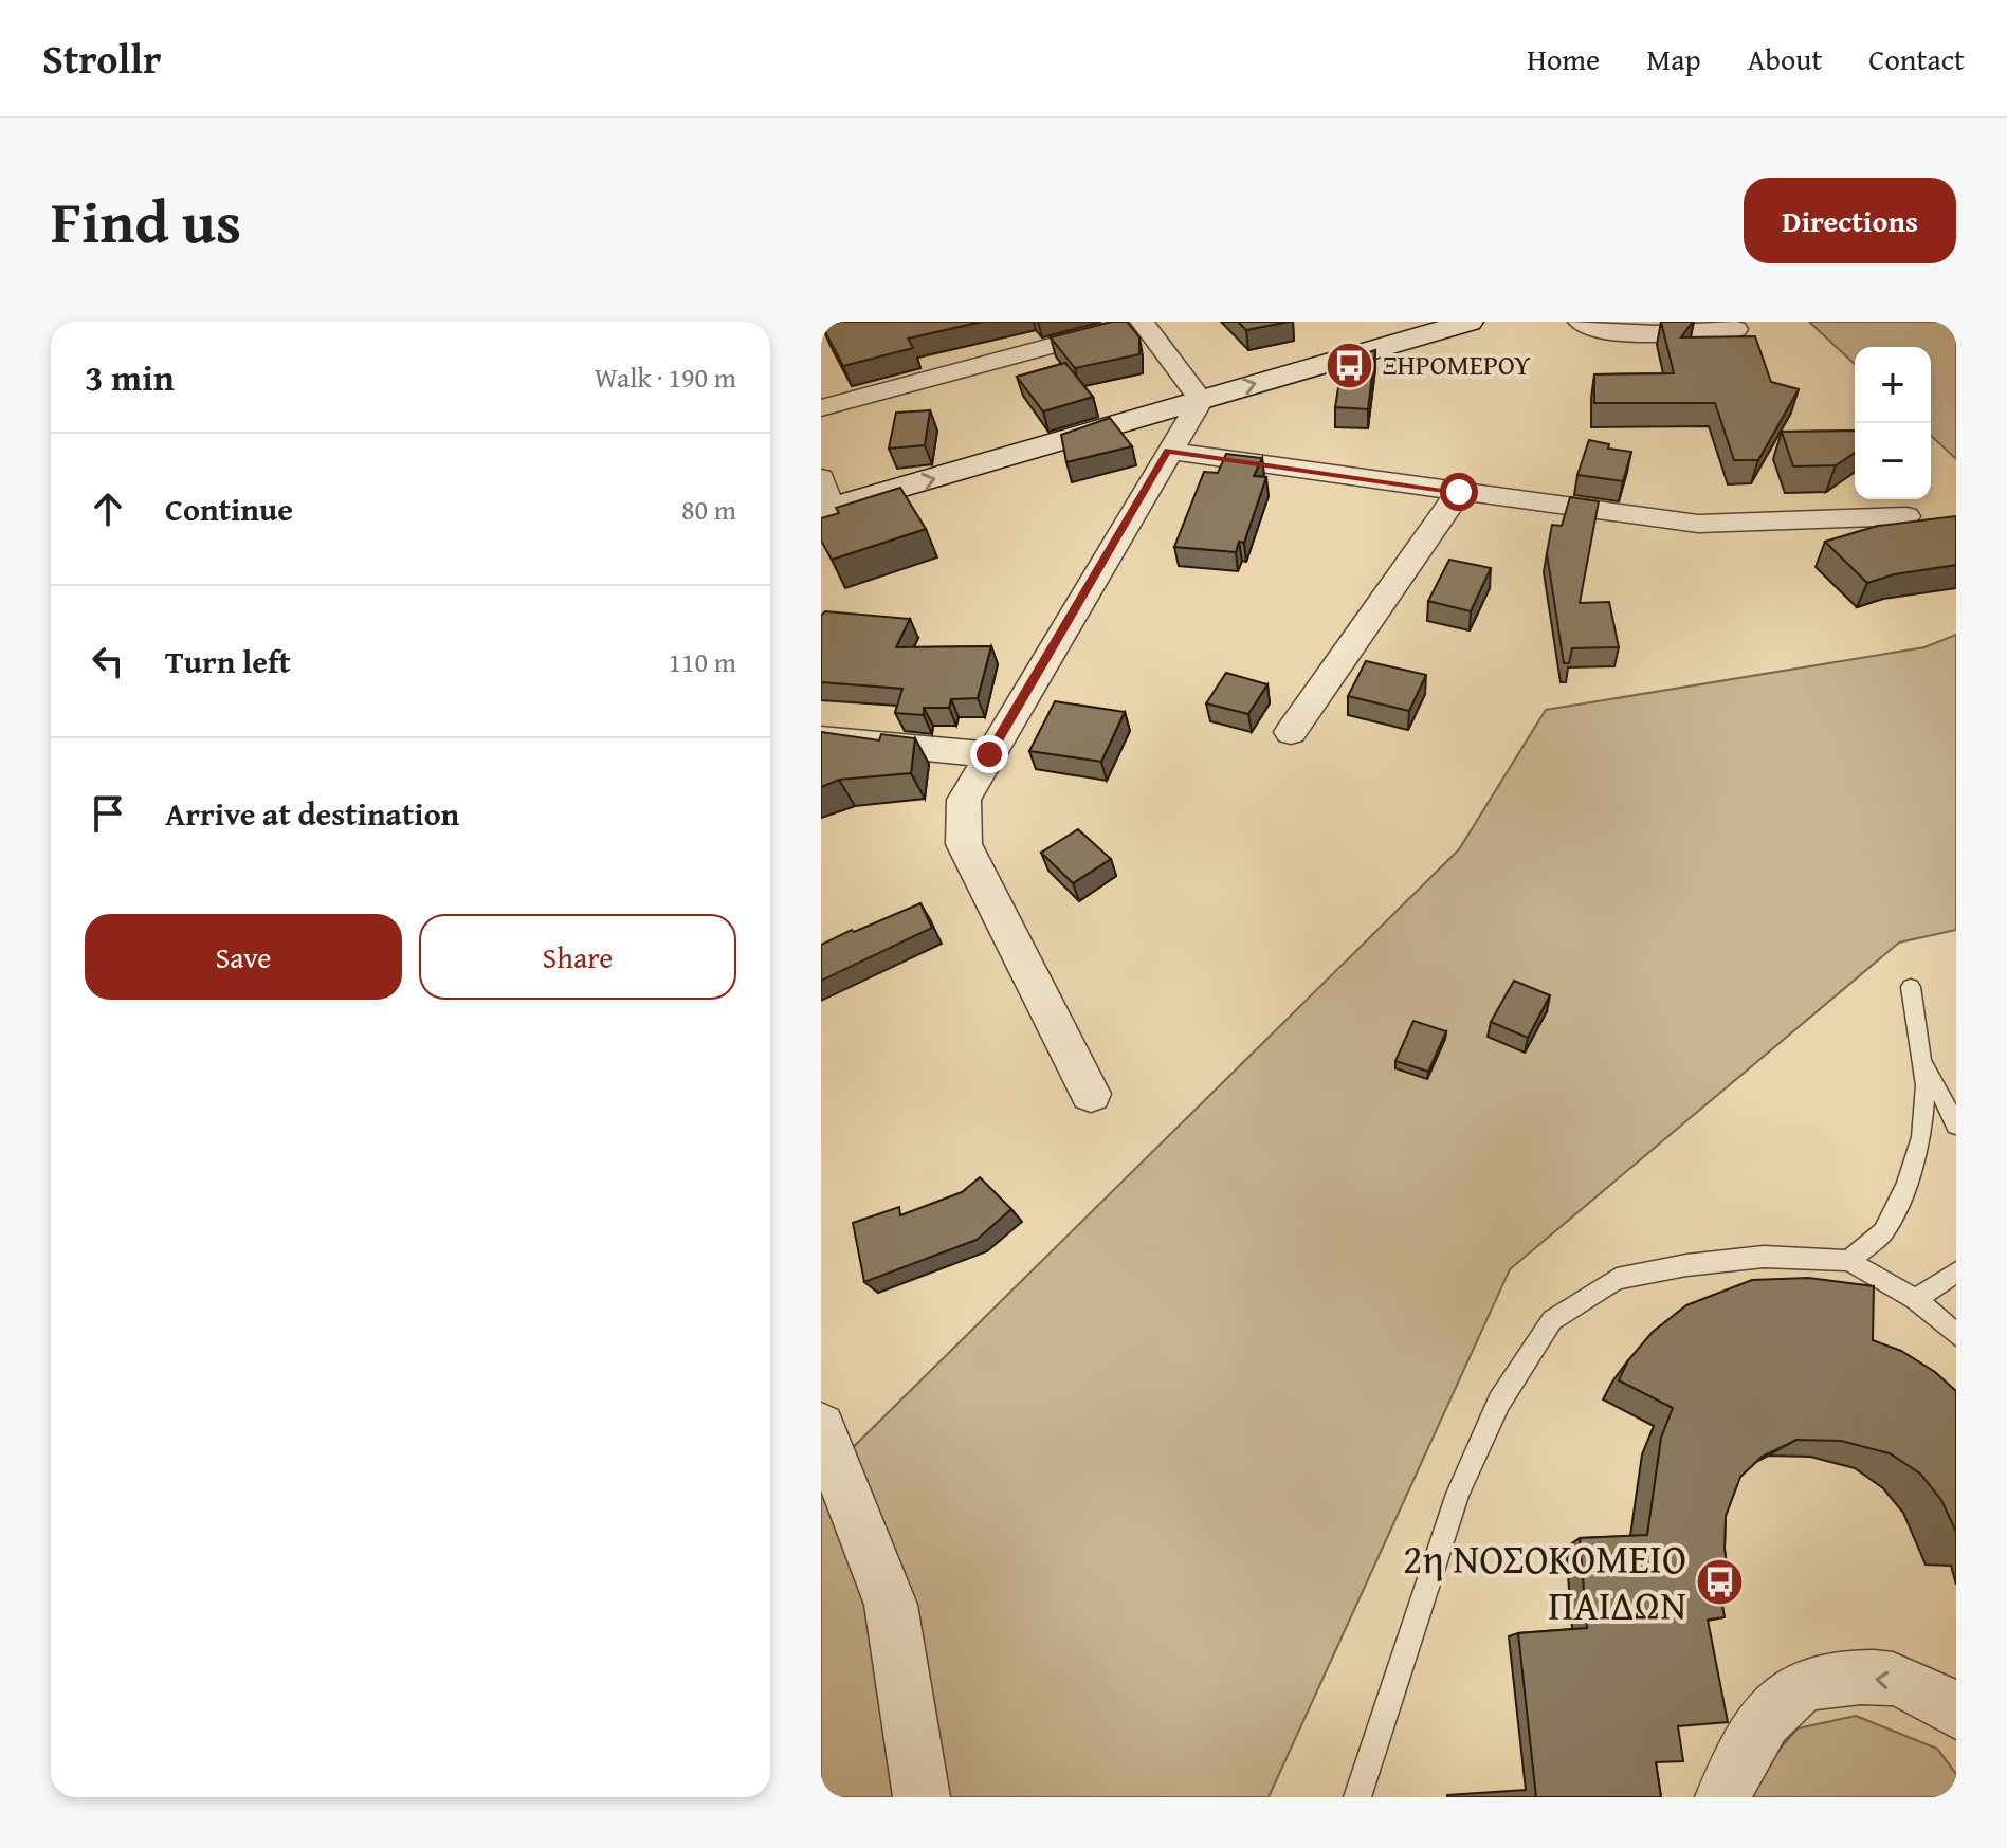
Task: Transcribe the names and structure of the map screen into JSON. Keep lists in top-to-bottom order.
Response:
{
  "places": {
    "bus stop": ["ΞΗΡΟΜΕΡΟΥ", "2η ΝΟΣΟΚΟΜΕΙΟ ΠΑΙΔΩΝ"]
  },
  "page": {
    "header": "Strollr",
    "nav": [
      "Home",
      "Map",
      "About",
      "Contact"
    ],
    "title": "Find us",
    "buttons": [
      "Directions",
      ["Save", "Share"]
    ],
    "heading": ["3 min", "Walk · 190 m"],
    "map_buttons": ["+", "−"],
    "list": [
      ["Continue", "80 m"],
      ["Turn left", "110 m"],
      "Arrive at destination"
    ]
  }
}
